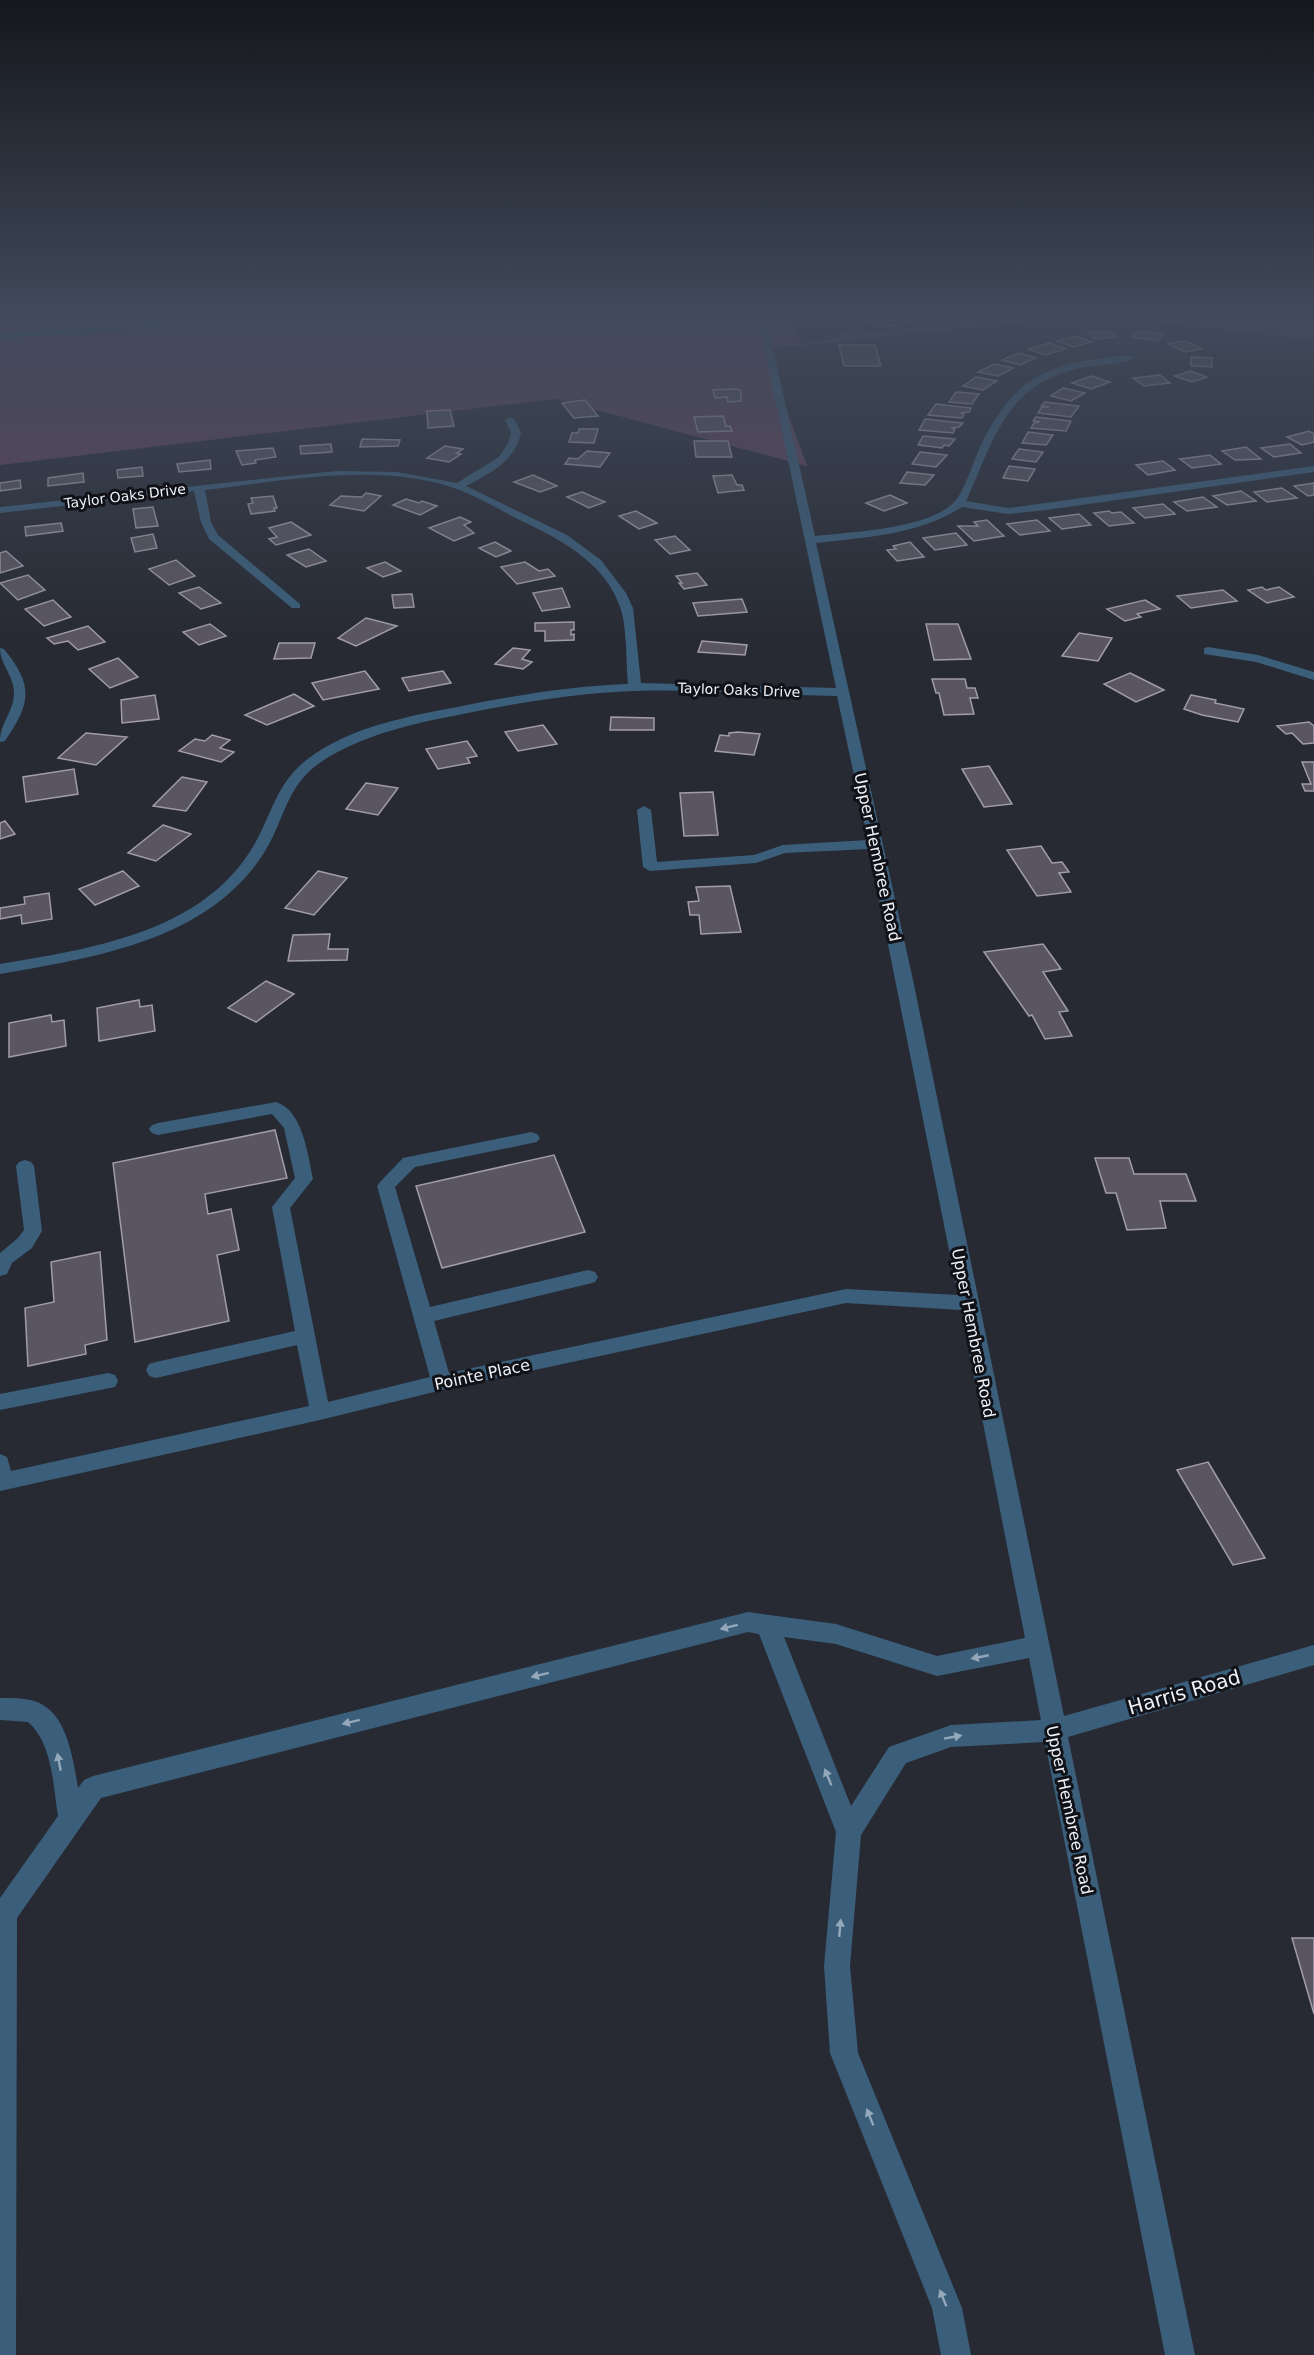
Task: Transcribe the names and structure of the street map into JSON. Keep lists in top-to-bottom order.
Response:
{
  "streets": {
    "street": [
      "Taylor Oaks Drive",
      "Upper Hembree Road",
      "Pointe Place",
      "Harris Road"
    ]
  },
  "crossings": [
    ["Taylor Oaks Drive", "Upper Hembree Road"],
    ["Upper Hembree Road", "Pointe Place"],
    ["Upper Hembree Road", "Harris Road"]
  ],
  "one_way": ["Harris Road"]
}
